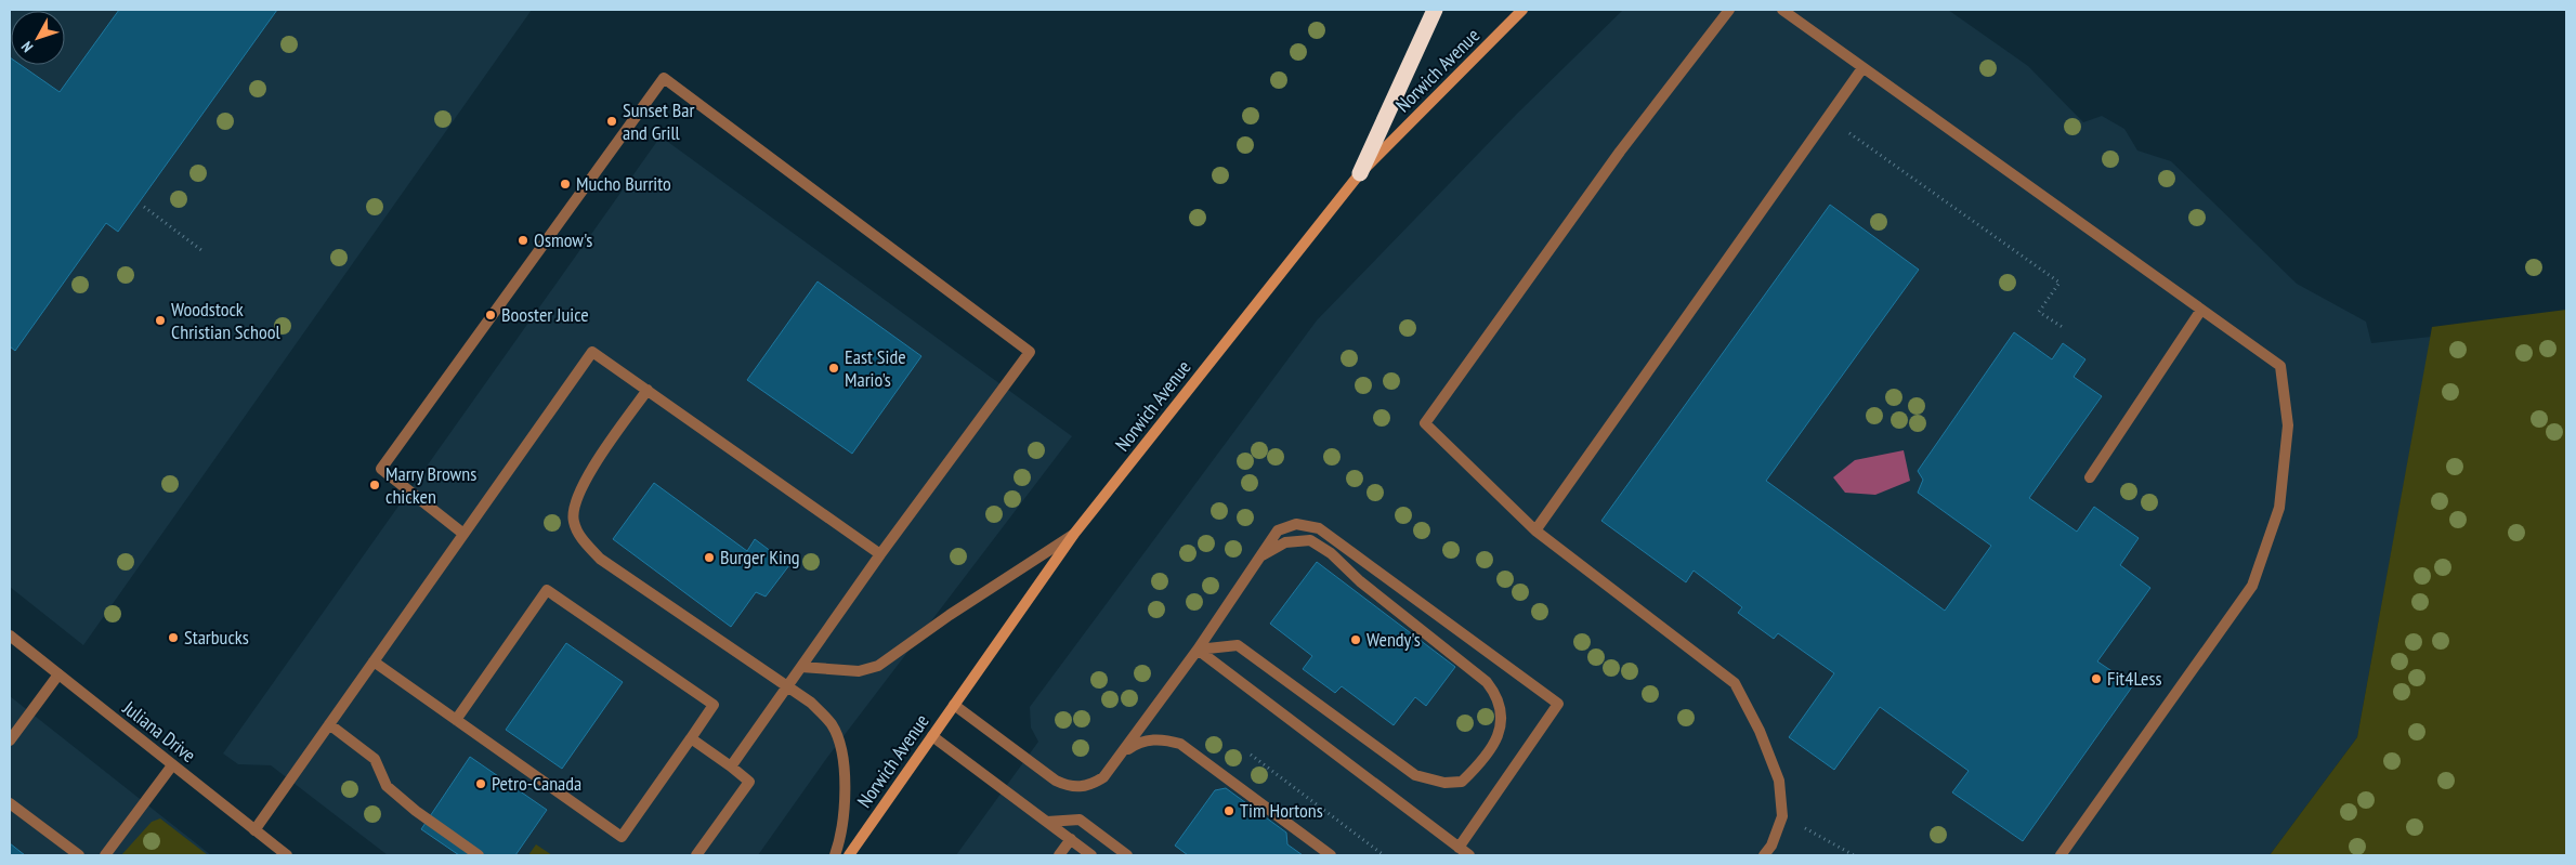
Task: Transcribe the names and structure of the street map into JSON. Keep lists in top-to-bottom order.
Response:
{
  "streets": {
    "main road": ["Norwich Avenue"],
    "street": ["Juliana Drive"]
  },
  "places": [
    "Sunset Bar and Grill",
    "Mucho Burrito",
    "Osmow's",
    "Booster Juice",
    "Woodstock Christian School",
    "East Side Mario's",
    "Marry Browns chicken",
    "Burger King",
    "Starbucks",
    "Wendy's",
    "Fit4Less",
    "Petro-Canada",
    "Tim Hortons"
  ],
  "north": "bottom left"
}
